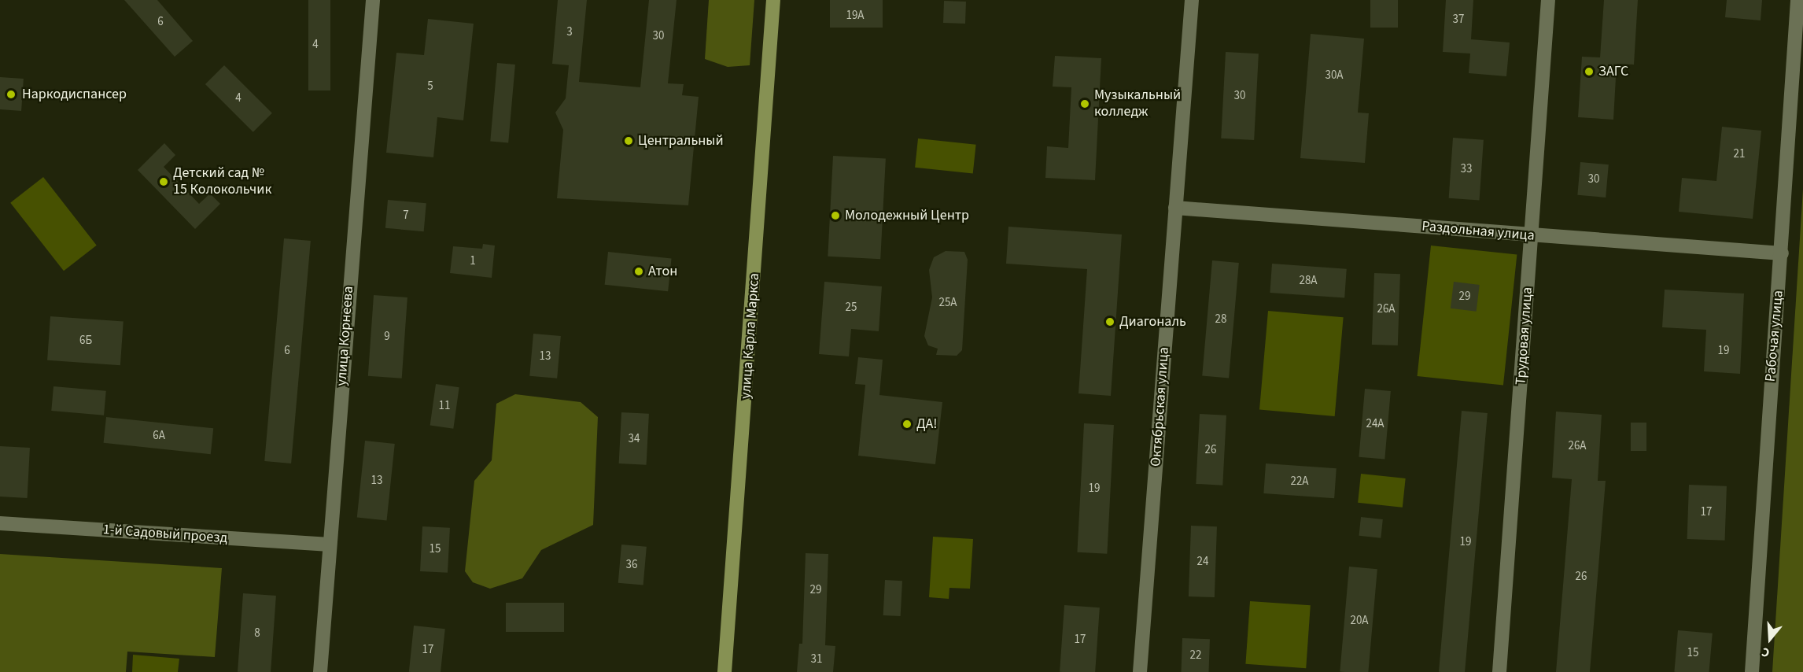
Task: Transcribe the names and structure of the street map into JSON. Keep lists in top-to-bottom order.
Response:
{
  "streets": {
    "main road": ["улица Карла Маркса"],
    "street": [
      "Раздольная улица",
      "улица Корнеева",
      "Трудовая улица",
      "Рабочая улица",
      "Октябрьская улица",
      "1-й Садовый проезд"
    ]
  },
  "crossings": [
    ["Раздольная улица", "Трудовая улица"],
    ["Раздольная улица", "Рабочая улица"],
    ["Раздольная улица", "Октябрьская улица"],
    ["улица Корнеева", "1-й Садовый проезд"]
  ],
  "places": [
    "ЗАГС",
    "Наркодиспансер",
    "Музыкальный колледж",
    "Центральный",
    "Детский сад № 15 Колокольчик",
    "Молодежный Центр",
    "Атон",
    "Диагональ",
    "ДА!"
  ],
  "house_numbers": [
    "19А",
    "37",
    "6",
    "3",
    "30",
    "4",
    "30А",
    "5",
    "30",
    "4",
    "21",
    "33",
    "30",
    "7",
    "1",
    "28А",
    "29",
    "25А",
    "25",
    "26А",
    "28",
    "9",
    "6Б",
    "6",
    "19",
    "13",
    "11",
    "24А",
    "6А",
    "34",
    "26А",
    "26",
    "13",
    "22А",
    "19",
    "17",
    "19",
    "15",
    "24",
    "36",
    "26",
    "29",
    "20А",
    "8",
    "17",
    "17",
    "15",
    "22",
    "31"
  ],
  "north": "bottom"
}
